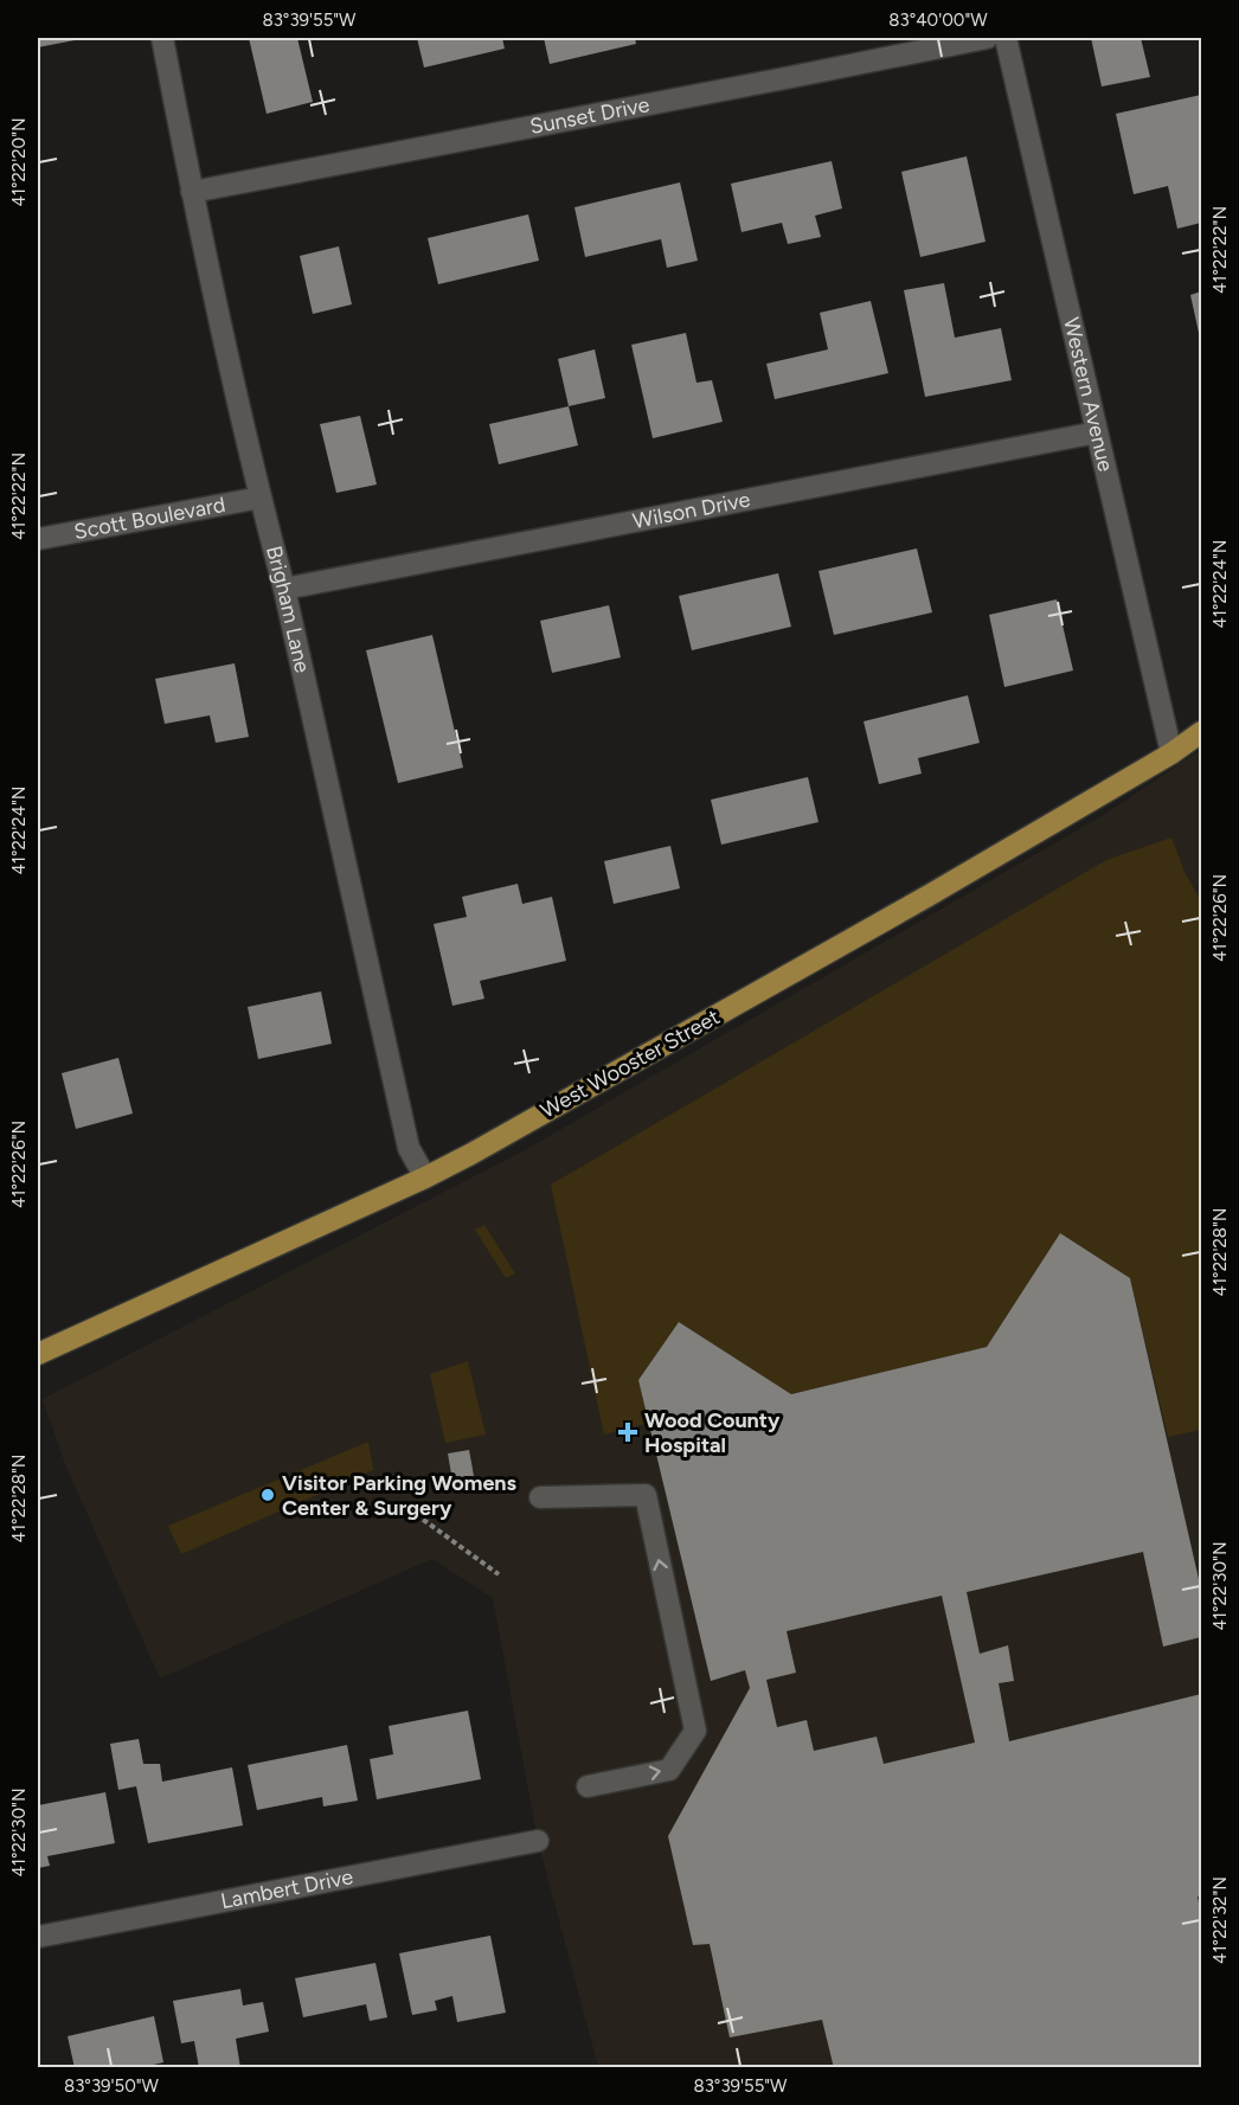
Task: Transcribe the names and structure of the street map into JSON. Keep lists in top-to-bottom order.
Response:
{
  "streets": {
    "main road": ["West Wooster Street"],
    "street": [
      "Sunset Drive",
      "Western Avenue",
      "Wilson Drive",
      "Scott Boulevard",
      "Brigham Lane",
      "Lambert Drive"
    ]
  },
  "crossings": [
    ["Sunset Drive", "Brigham Lane"],
    ["Western Avenue", "Wilson Drive"],
    ["Western Avenue", "West Wooster Street"],
    ["Wilson Drive", "Brigham Lane"],
    ["Scott Boulevard", "Brigham Lane"],
    ["Brigham Lane", "West Wooster Street"]
  ],
  "places": {
    "health": ["Wood County Hospital"],
    "other": ["Visitor Parking Womens Center & Surgery"]
  },
  "coordinates": [
    "83°39'55\"W",
    "83°40'00\"W",
    "41°22'20\"N",
    "41°22'22\"N",
    "41°22'24\"N",
    "41°22'26\"N",
    "41°22'28\"N",
    "41°22'30\"N",
    "41°22'32\"N",
    "83°39'50\"W"
  ]
}
